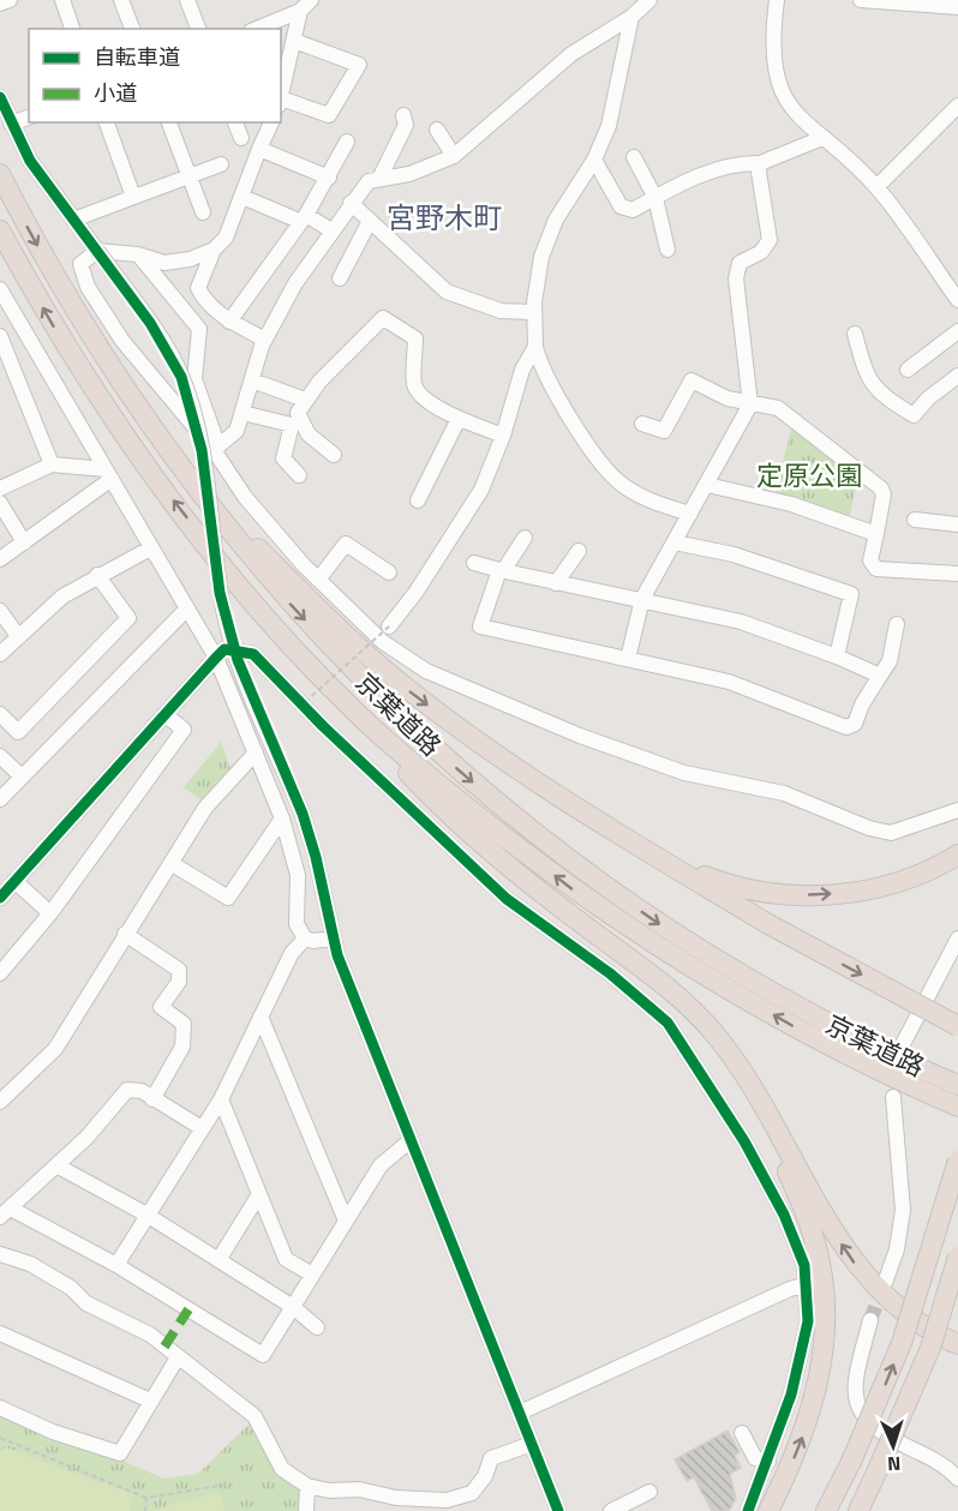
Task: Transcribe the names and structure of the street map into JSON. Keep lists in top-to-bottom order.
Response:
{
  "streets": {
    "highway": ["京葉道路"]
  },
  "districts": ["宮野木町"],
  "parks": ["定原公園"],
  "legend": ["自転車道", "小道"],
  "north": "bottom"
}
